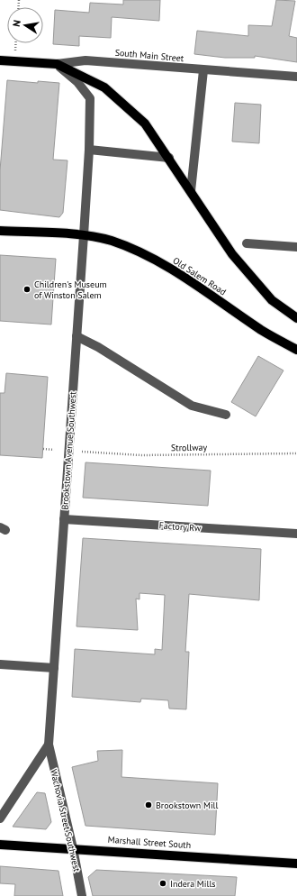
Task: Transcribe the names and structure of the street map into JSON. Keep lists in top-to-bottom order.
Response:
{
  "streets": {
    "main road": ["South Main Street", "Old Salem Road", "Marshall Street South"],
    "street": ["Brookstown Avenue Southwest", "Factory Rw", "Wachovia Street Southwest"],
    "path": ["Strollway"]
  },
  "crossings": [
    ["South Main Street", "Brookstown Avenue Southwest"],
    ["Old Salem Road", "Brookstown Avenue Southwest"],
    ["Brookstown Avenue Southwest", "Factory Rw"],
    ["Brookstown Avenue Southwest", "Wachovia Street Southwest"],
    ["Wachovia Street Southwest", "Marshall Street South"]
  ],
  "places": ["Children's Museum of Winston Salem", "Brookstown Mill", "Indera Mills"],
  "north": "left"
}
